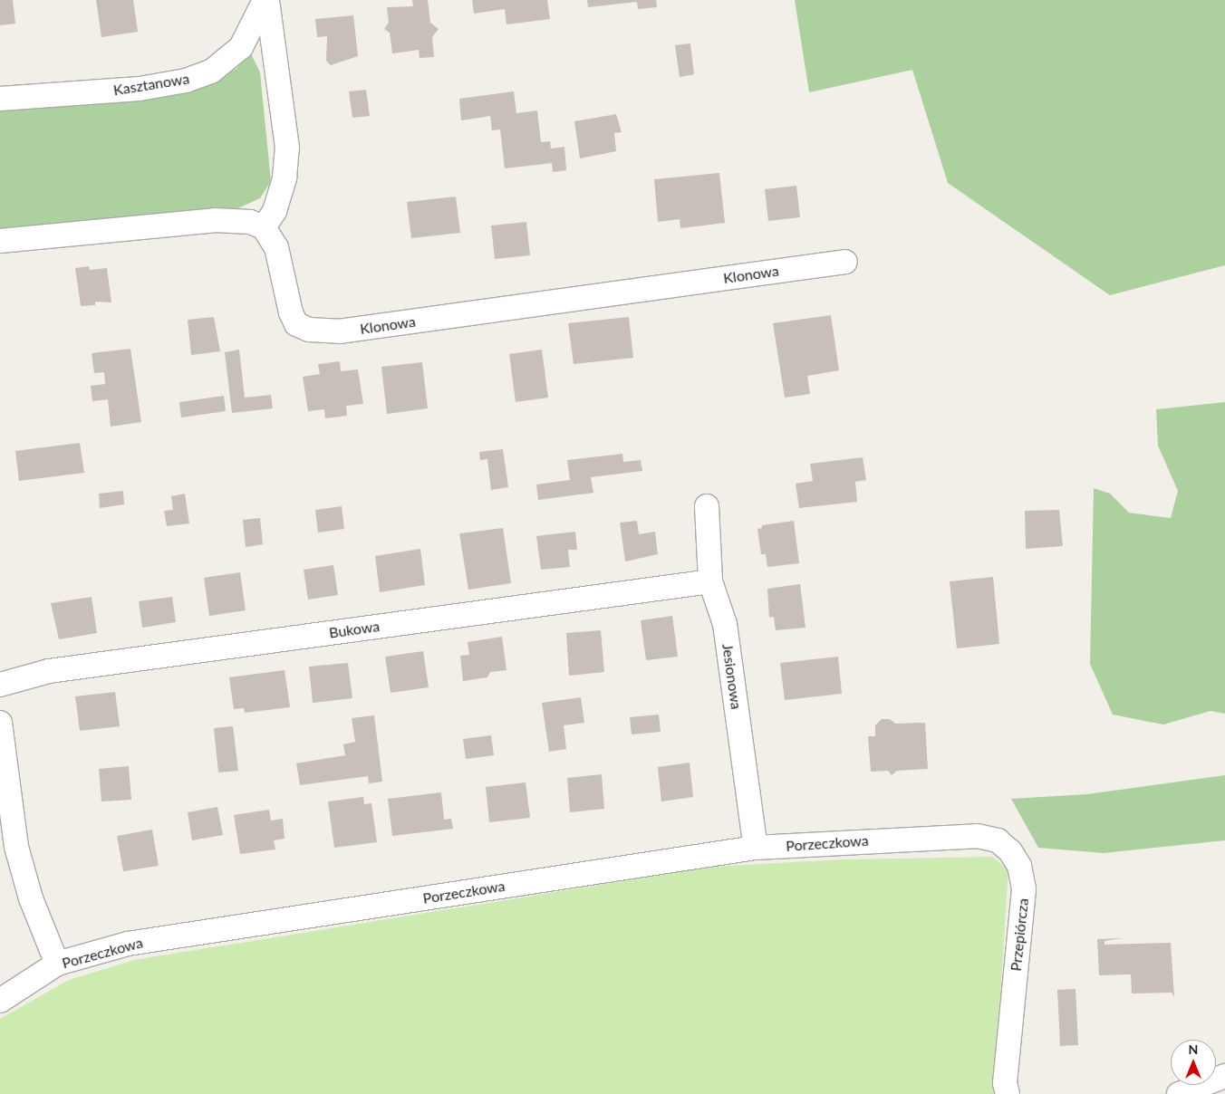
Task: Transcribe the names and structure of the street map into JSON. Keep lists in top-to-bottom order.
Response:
{
  "streets": {
    "street": [
      "Kasztanowa",
      "Klonowa",
      "Bukowa",
      "Jesionowa",
      "Porzeczkowa",
      "Przepiórcza"
    ]
  },
  "crossings": [
    ["Bukowa", "Jesionowa"],
    ["Jesionowa", "Porzeczkowa"],
    ["Porzeczkowa", "Przepiórcza"]
  ],
  "north": "top"
}
